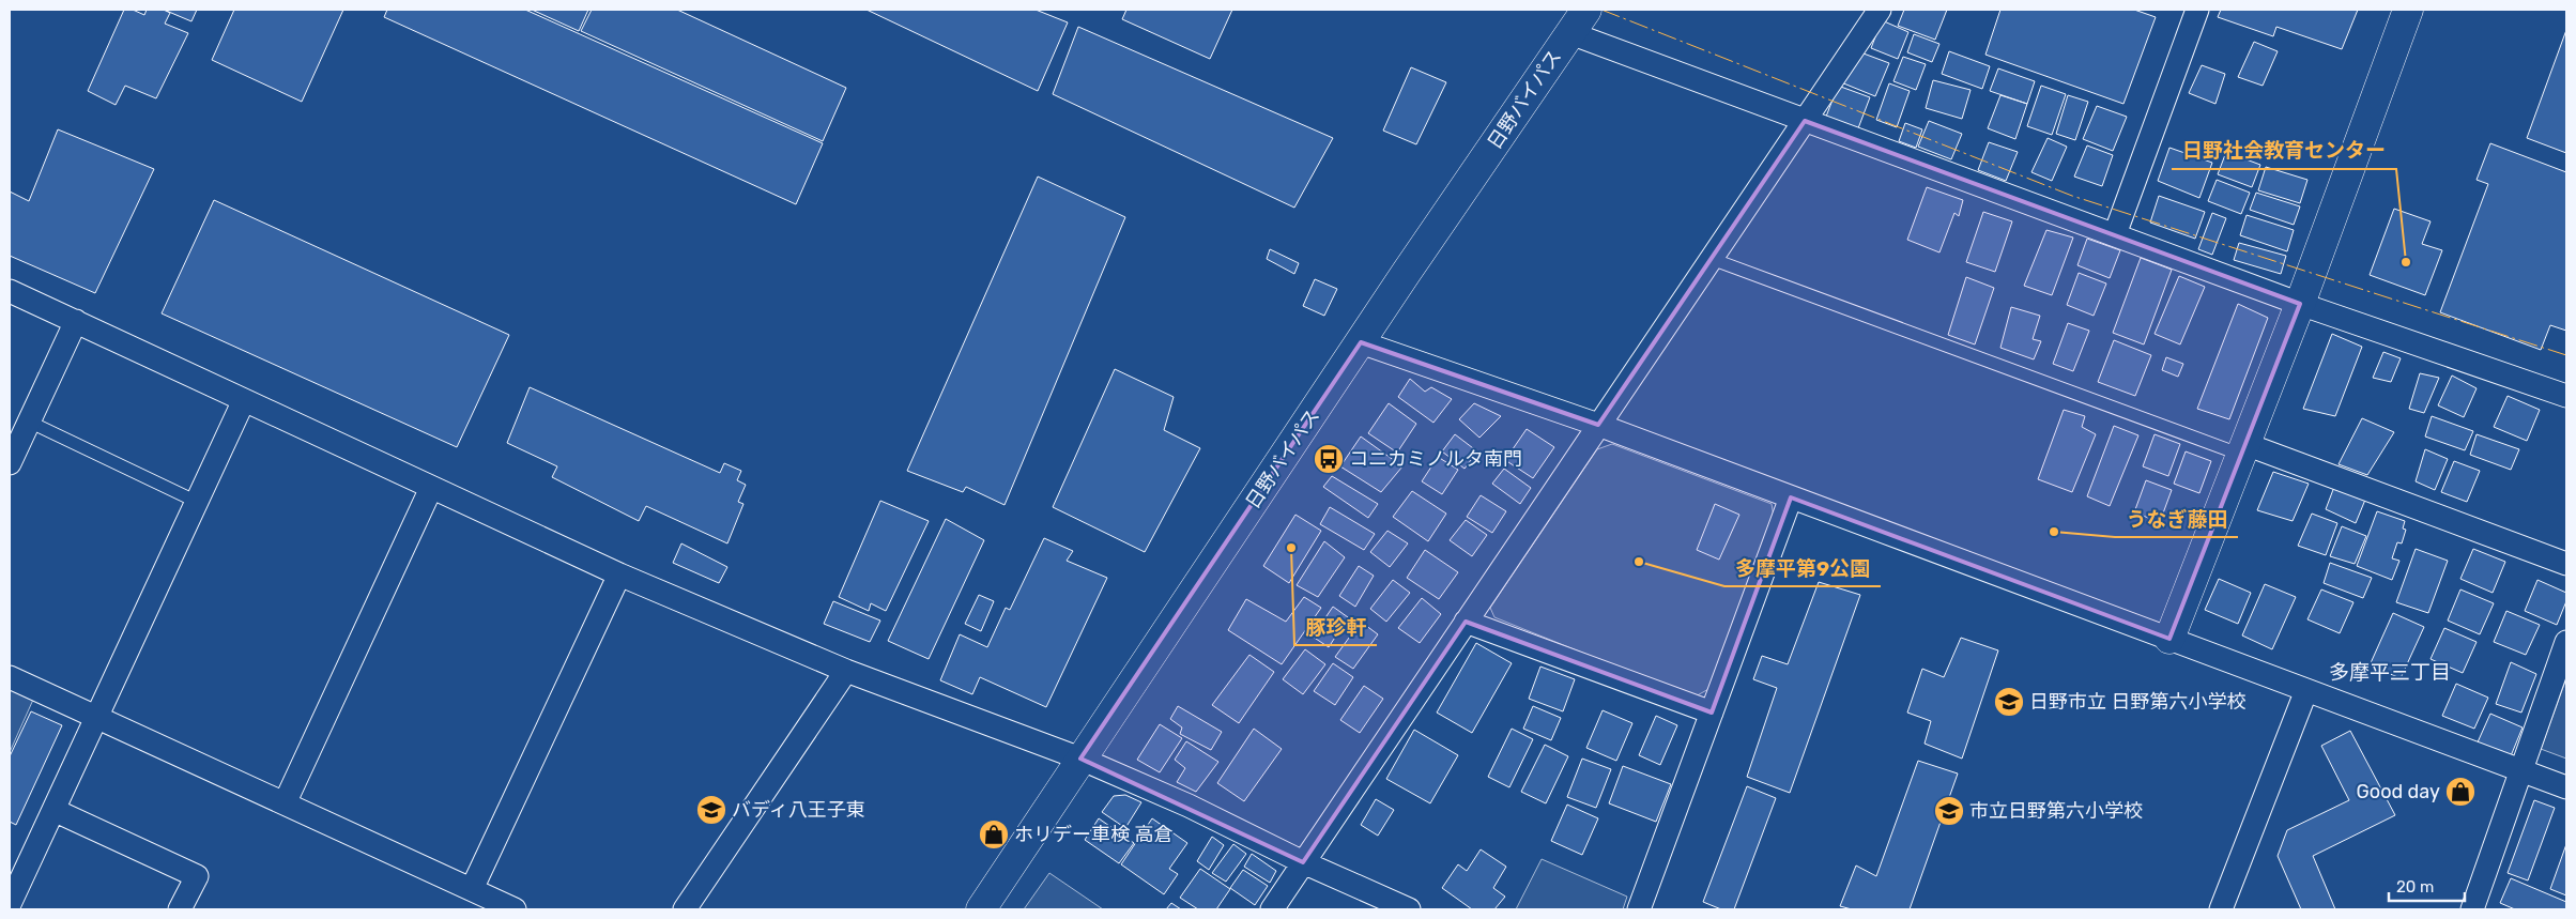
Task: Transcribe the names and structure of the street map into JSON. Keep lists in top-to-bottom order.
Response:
{
  "streets": {
    "main road": ["日野バイパス"]
  },
  "districts": ["多摩平三丁目"],
  "places": {
    "other": [
      "日野社会教育センター",
      "うなぎ藤田",
      "豚珍軒",
      "多摩平第9公園"
    ],
    "bus stop": ["コニカミノルタ南門"],
    "school or university": ["日野市立 日野第六小学校", "バディ八王子東", "市立日野第六小学校"],
    "shop": ["Good day", "ホリデー車検 高倉"]
  },
  "scale_bar": "20 m"
}
